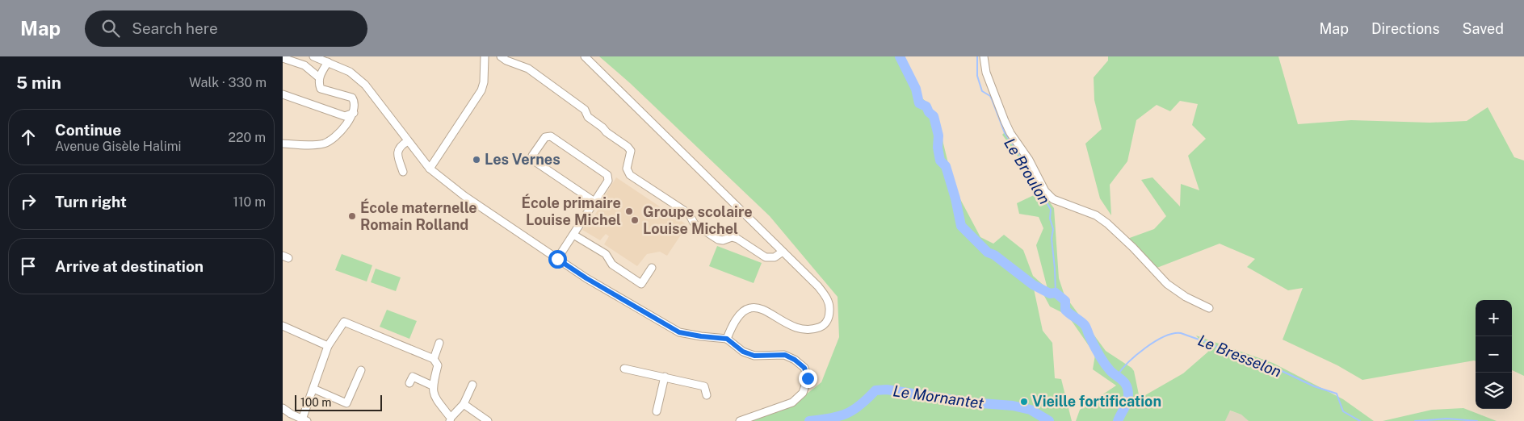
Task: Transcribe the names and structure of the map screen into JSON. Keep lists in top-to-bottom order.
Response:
{
  "water": ["Le Broulon", "Le Bresselon", "Le Mornantet"],
  "places": [
    "Les Vernes",
    "École primaire Louise Michel",
    "École maternelle Romain Rolland",
    "Groupe scolaire Louise Michel",
    "Vieille fortification"
  ],
  "scale_bar": "100 m",
  "page": {
    "header": "Map",
    "search": "Search here",
    "nav": ["Map", "Directions", "Saved"],
    "heading": ["5 min", "Walk · 330 m"],
    "list": [
      ["Continue", "Avenue Gisèle Halimi", "220 m"],
      ["Turn right", "110 m"],
      "Arrive at destination"
    ],
    "map_buttons": ["+", "−"],
    "scale": "100 m"
  }
}
